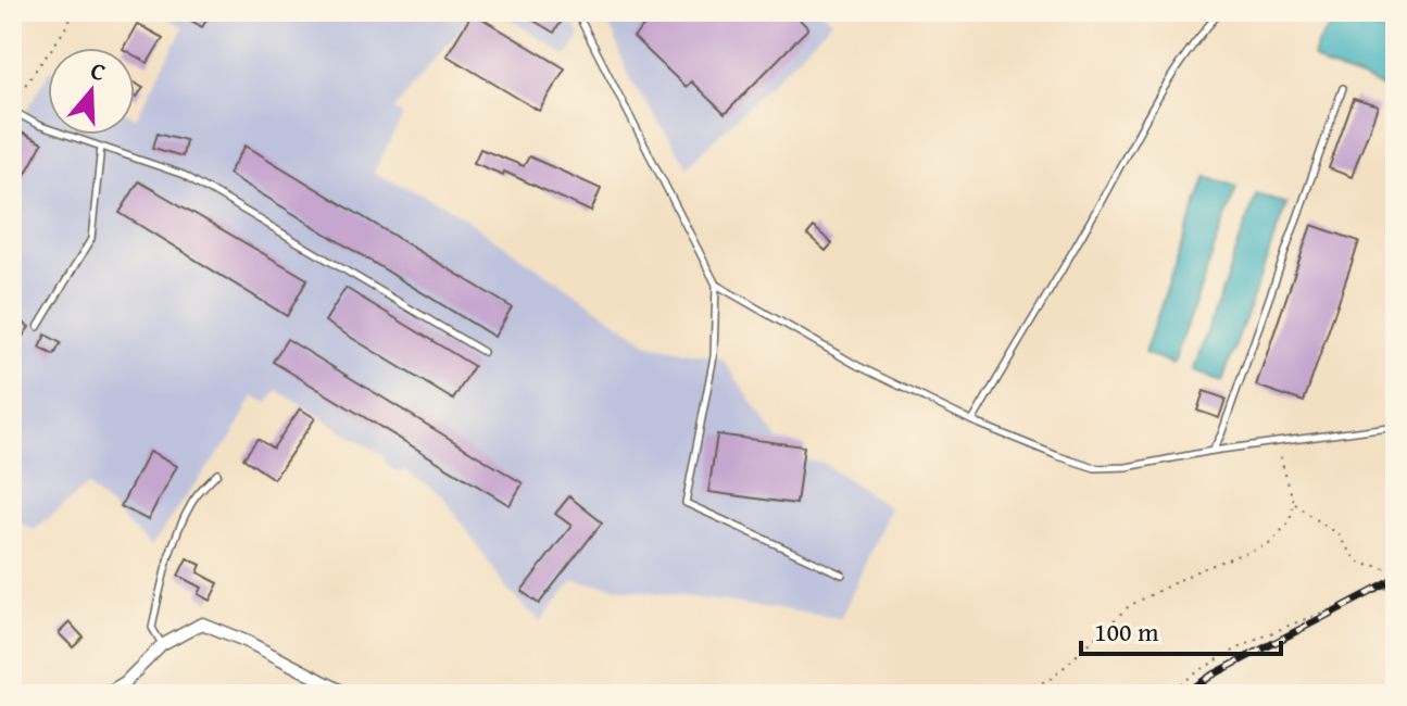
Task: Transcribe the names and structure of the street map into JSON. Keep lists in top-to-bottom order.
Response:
{
  "scale_bar": "100 m",
  "north": "top"
}
